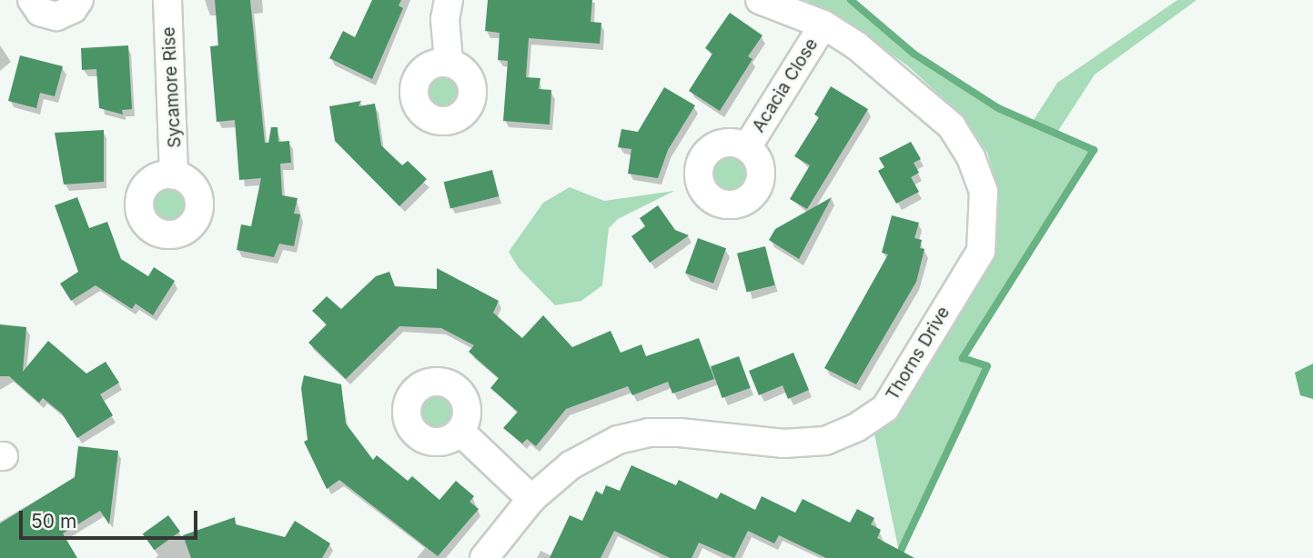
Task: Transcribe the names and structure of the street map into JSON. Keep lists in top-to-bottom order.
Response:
{
  "streets": {
    "street": ["Acacia Close", "Sycamore Rise", "Thorns Drive"]
  },
  "crossings": [
    ["Acacia Close", "Thorns Drive"]
  ],
  "scale_bar": "50 m"
}
